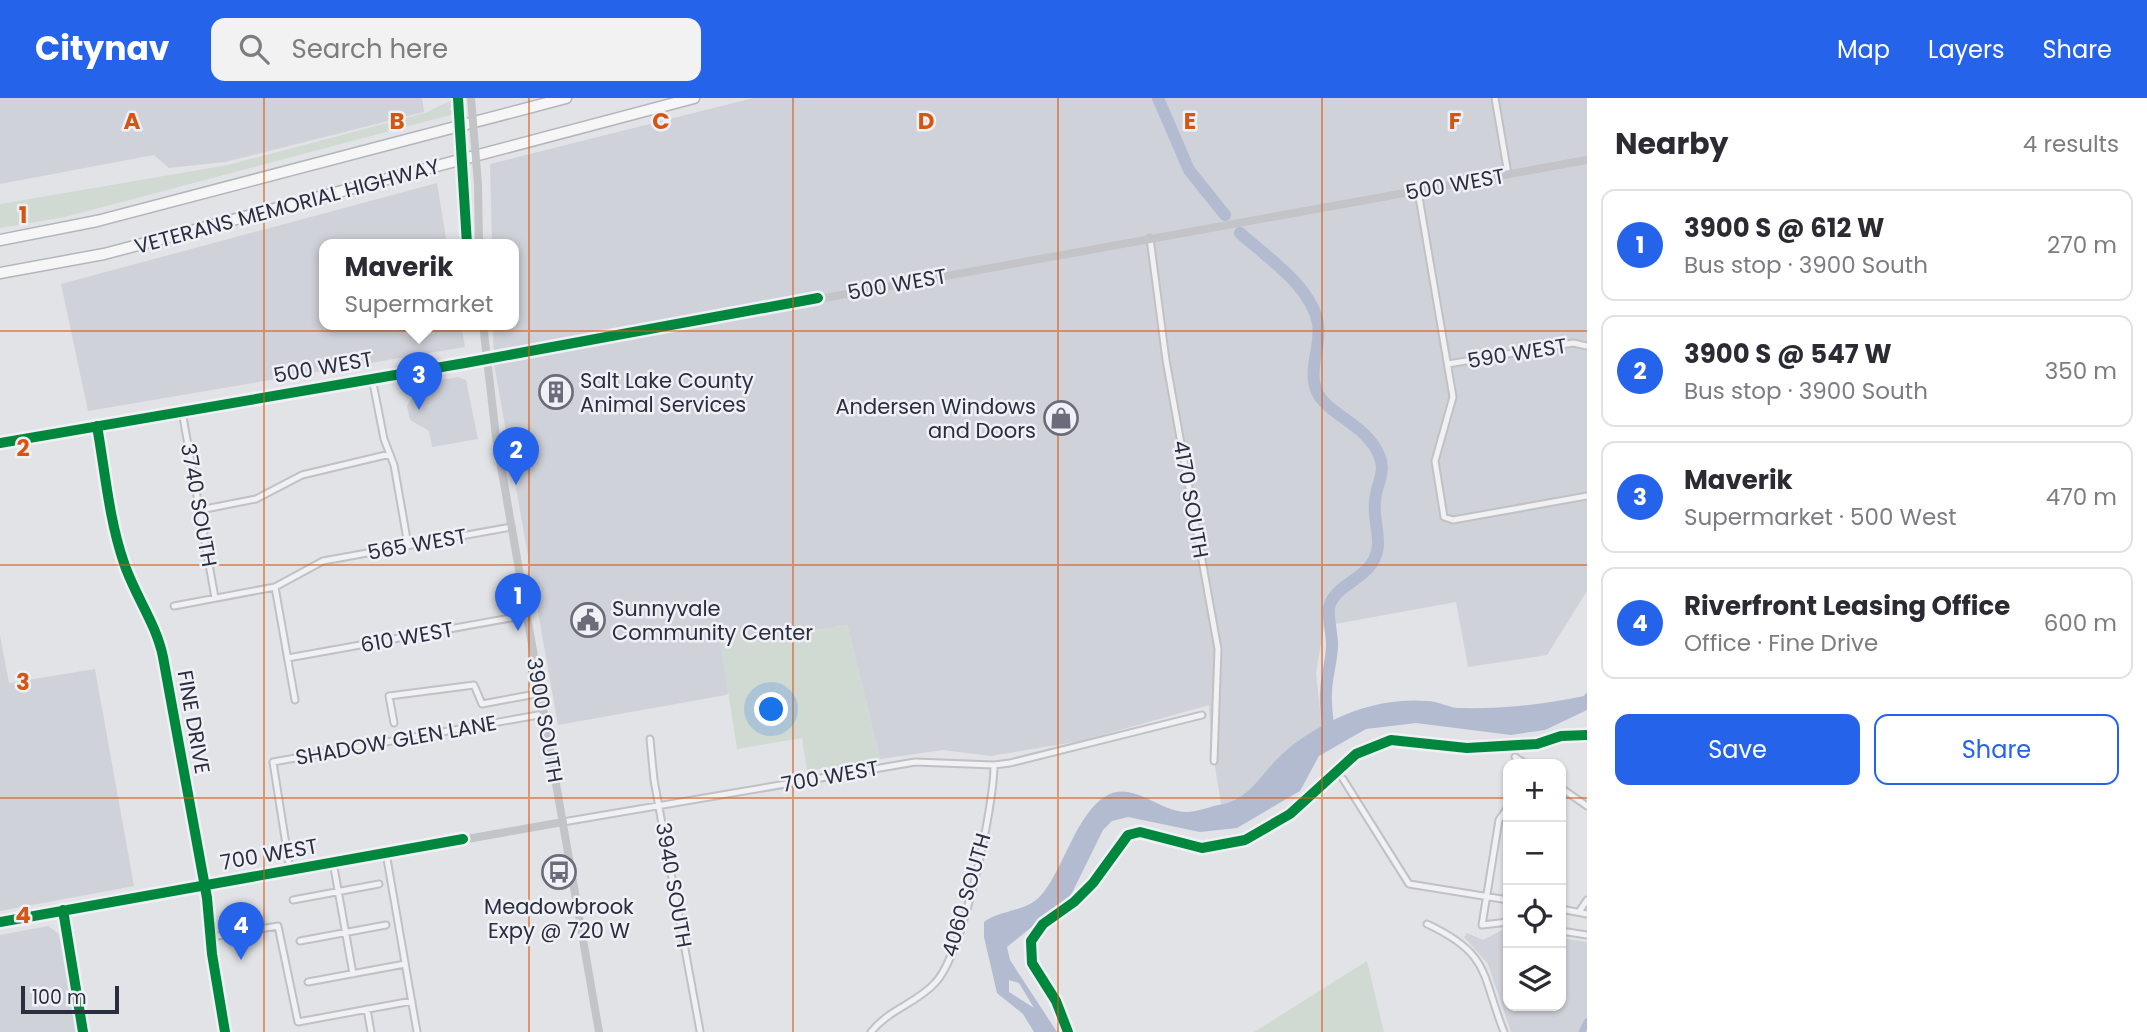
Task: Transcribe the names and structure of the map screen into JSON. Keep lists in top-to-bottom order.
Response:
{
  "streets": {
    "highway": ["VETERANS MEMORIAL HIGHWAY"],
    "main road": ["500 WEST", "3900 SOUTH", "700 WEST"],
    "street": [
      "590 WEST",
      "4170 SOUTH",
      "3740 SOUTH",
      "565 WEST",
      "610 WEST",
      "FINE DRIVE",
      "SHADOW GLEN LANE",
      "3940 SOUTH",
      "4060 SOUTH"
    ]
  },
  "crossings": [
    ["500 WEST", "4170 SOUTH"],
    ["500 WEST", "3740 SOUTH"],
    ["500 WEST", "3900 SOUTH"],
    ["500 WEST", "FINE DRIVE"],
    ["3740 SOUTH", "565 WEST"],
    ["565 WEST", "3900 SOUTH"],
    ["610 WEST", "3900 SOUTH"],
    ["3900 SOUTH", "SHADOW GLEN LANE"],
    ["3900 SOUTH", "700 WEST"],
    ["FINE DRIVE", "700 WEST"],
    ["SHADOW GLEN LANE", "700 WEST"],
    ["700 WEST", "3940 SOUTH"],
    ["700 WEST", "4060 SOUTH"]
  ],
  "places": {
    "building": ["Salt Lake County Animal Services"],
    "shop": ["Andersen Windows and Doors"],
    "public building": ["Sunnyvale Community Center"],
    "bus stop": ["Meadowbrook Expy @ 720 W"]
  },
  "scale_bar": "100 m",
  "page": {
    "header": "Citynav",
    "search": "Search here",
    "nav": ["Map", "Layers", "Share"],
    "heading": ["Nearby", "4 results"],
    "list": [
      {
        "mark": "1",
        "name": "3900 S @ 612 W",
        "note": "Bus stop · 3900 South",
        "value": "270 m"
      },
      {
        "mark": "2",
        "name": "3900 S @ 547 W",
        "note": "Bus stop · 3900 South",
        "value": "350 m"
      },
      {
        "mark": "3",
        "name": "Maverik",
        "note": "Supermarket · 500 West",
        "value": "470 m"
      },
      {
        "mark": "4",
        "name": "Riverfront Leasing Office",
        "note": "Office · Fine Drive",
        "value": "600 m"
      }
    ],
    "popup": ["Maverik", "Supermarket"],
    "pins": [
      "3",
      "2",
      "1",
      "4"
    ],
    "buttons": ["Save", "Share"],
    "map_buttons": ["+", "−"],
    "scale": "100 m"
  },
  "grid": {
    "columns": [
      "A",
      "B",
      "C",
      "D",
      "E",
      "F"
    ],
    "rows": [
      "1",
      "2",
      "3",
      "4"
    ]
  }
}
